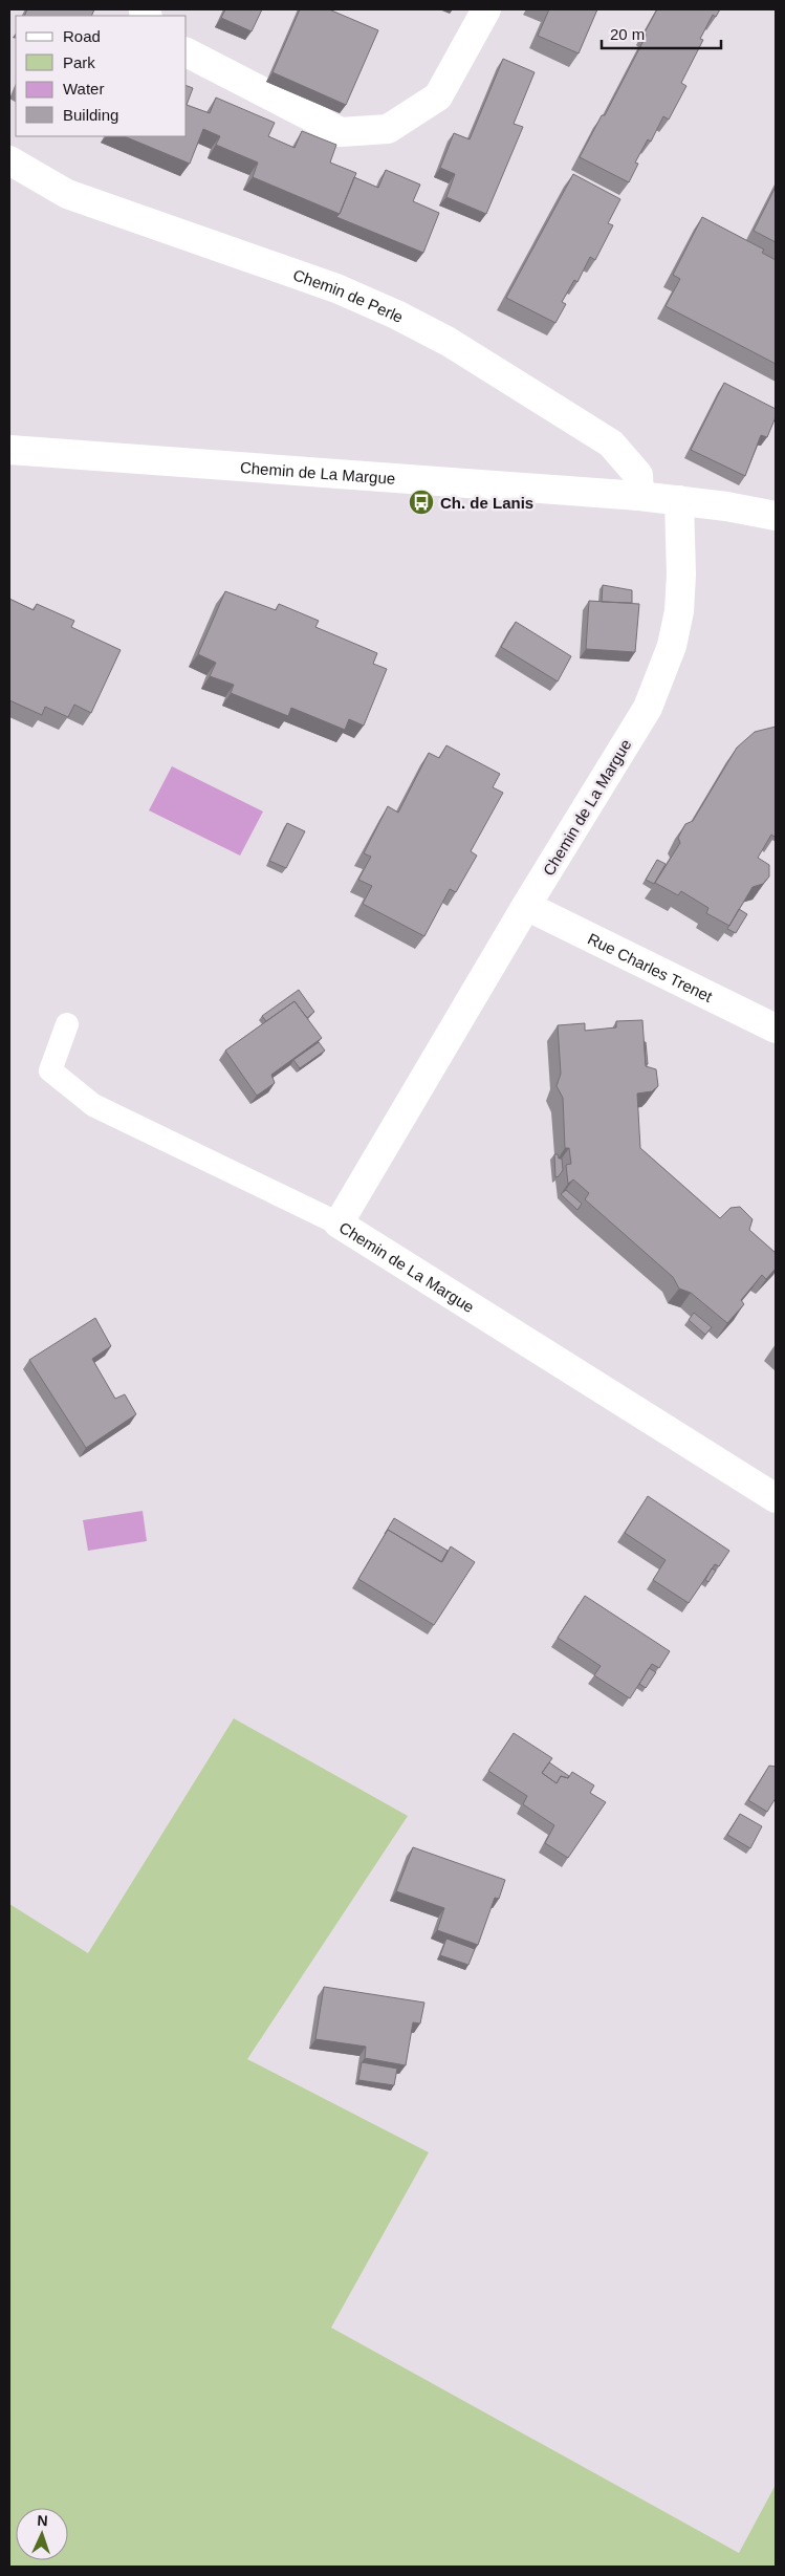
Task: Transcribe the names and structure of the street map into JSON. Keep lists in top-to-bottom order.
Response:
{
  "streets": {
    "street": ["Chemin de Perle", "Chemin de La Margue", "Rue Charles Trenet"]
  },
  "crossings": [
    ["Chemin de Perle", "Chemin de La Margue"],
    ["Chemin de La Margue", "Rue Charles Trenet"]
  ],
  "places": {
    "bus stop": ["Ch. de Lanis"]
  },
  "legend": [
    "Road",
    "Park",
    "Water",
    "Building"
  ],
  "scale_bar": "20 m",
  "north": "top"
}
